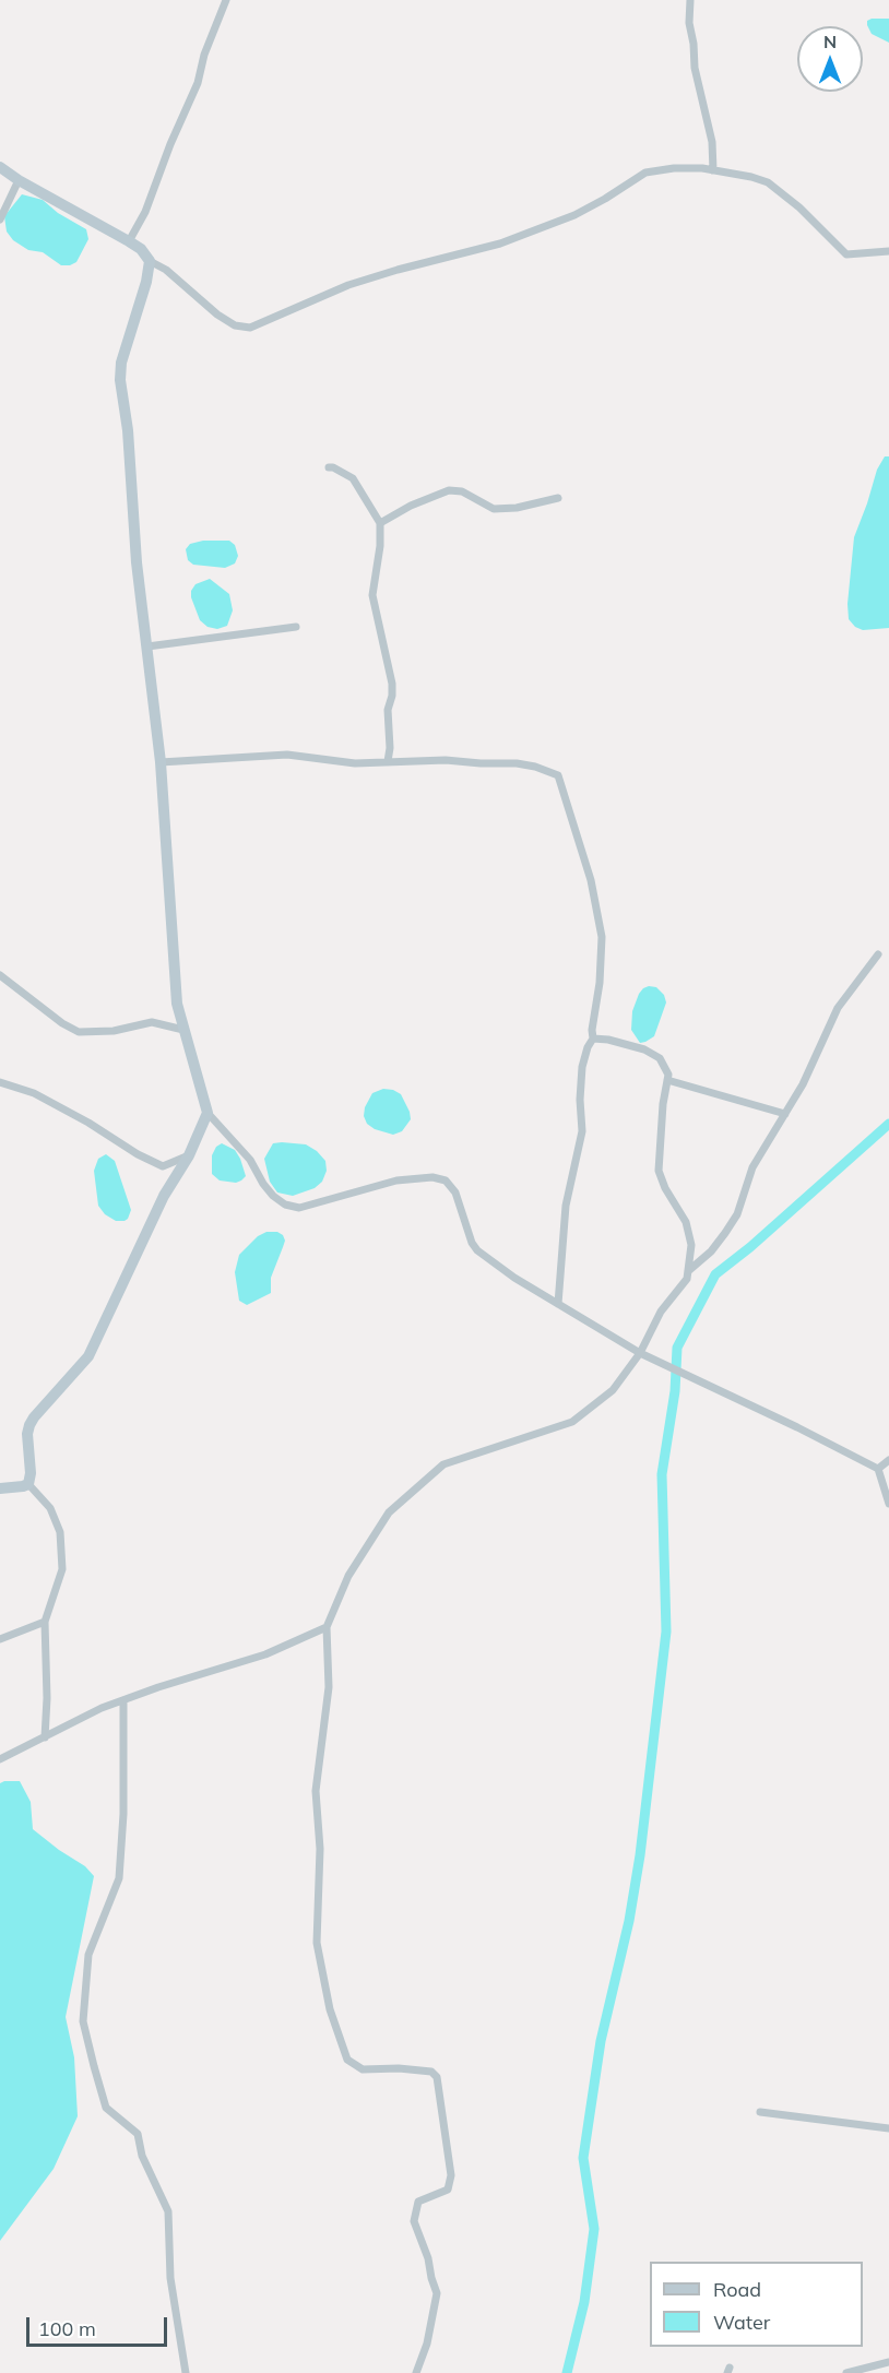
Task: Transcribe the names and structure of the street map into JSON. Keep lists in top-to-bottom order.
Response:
{
  "legend": ["Road", "Water"],
  "scale_bar": "100 m",
  "north": "top"
}
